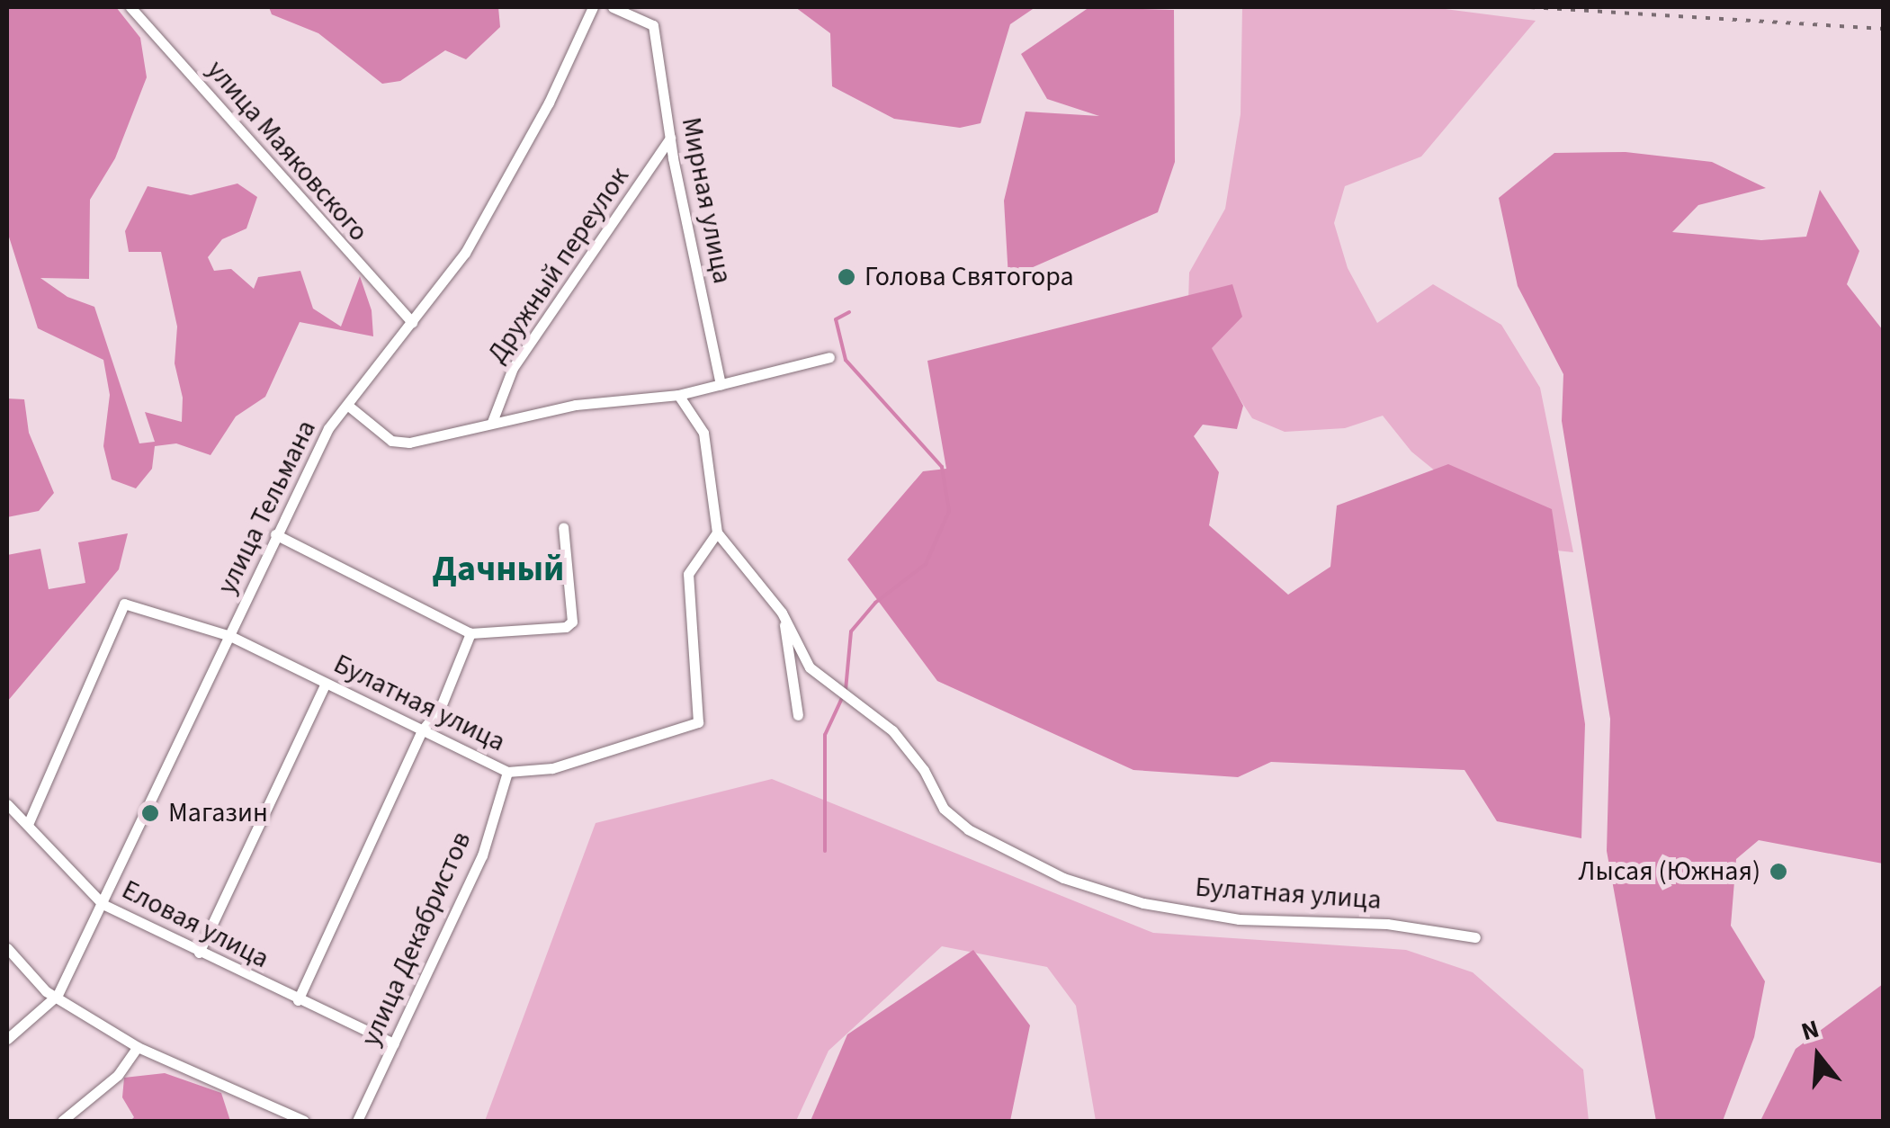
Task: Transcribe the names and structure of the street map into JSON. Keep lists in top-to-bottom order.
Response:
{
  "streets": {
    "street": [
      "улица Маяковского",
      "Мирная улица",
      "Дружный переулок",
      "улица Тельмана",
      "Булатная улица",
      "Еловая улица",
      "улица Декабристов"
    ]
  },
  "crossings": [
    ["улица Маяковского", "улица Тельмана"],
    ["Мирная улица", "Дружный переулок"],
    ["улица Тельмана", "Булатная улица"],
    ["улица Тельмана", "Еловая улица"],
    ["Булатная улица", "Еловая улица"],
    ["Булатная улица", "улица Декабристов"],
    ["Еловая улица", "улица Декабристов"]
  ],
  "districts": ["Дачный"],
  "places": ["Голова Святогора", "Магазин", "Лысая (Южная)"],
  "north": "top"
}
